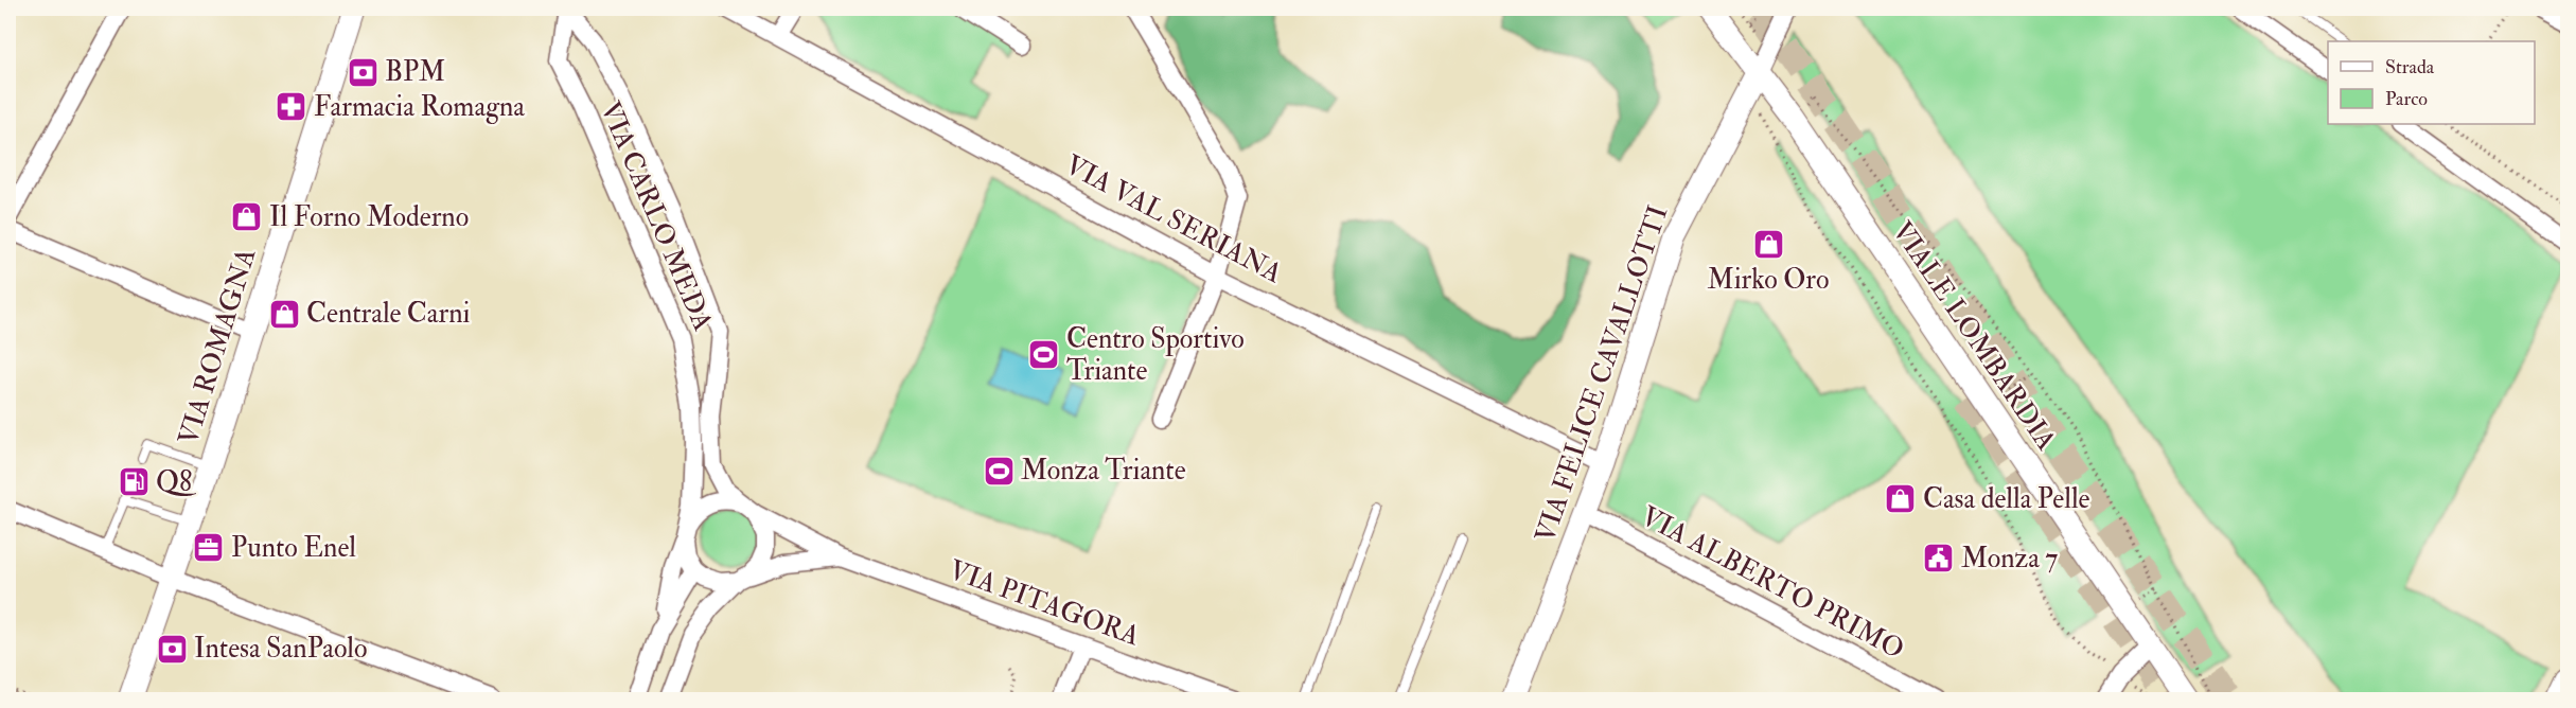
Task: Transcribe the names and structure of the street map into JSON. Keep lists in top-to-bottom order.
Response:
{
  "streets": {
    "street": [
      "VIA CARLO MEDA",
      "VIA VAL SERIANA",
      "VIALE LOMBARDIA",
      "VIA ROMAGNA",
      "VIA FELICE CAVALLOTTI",
      "VIA ALBERTO PRIMO",
      "VIA PITAGORA"
    ]
  },
  "crossings": [
    ["VIA CARLO MEDA", "VIA PITAGORA"],
    ["VIA VAL SERIANA", "VIA FELICE CAVALLOTTI"],
    ["VIALE LOMBARDIA", "VIA FELICE CAVALLOTTI"],
    ["VIA FELICE CAVALLOTTI", "VIA ALBERTO PRIMO"]
  ],
  "places": {
    "bank": ["BPM", "Intesa SanPaolo"],
    "pharmacy": ["Farmacia Romagna"],
    "shop": [
      "Il Forno Moderno",
      "Mirko Oro",
      "Centrale Carni",
      "Casa della Pelle"
    ],
    "sports": ["Centro Sportivo Triante", "Monza Triante"],
    "fuel station": ["Q8"],
    "office": ["Punto Enel"],
    "public building": ["Monza 7"]
  },
  "legend": ["Strada", "Parco"]
}
